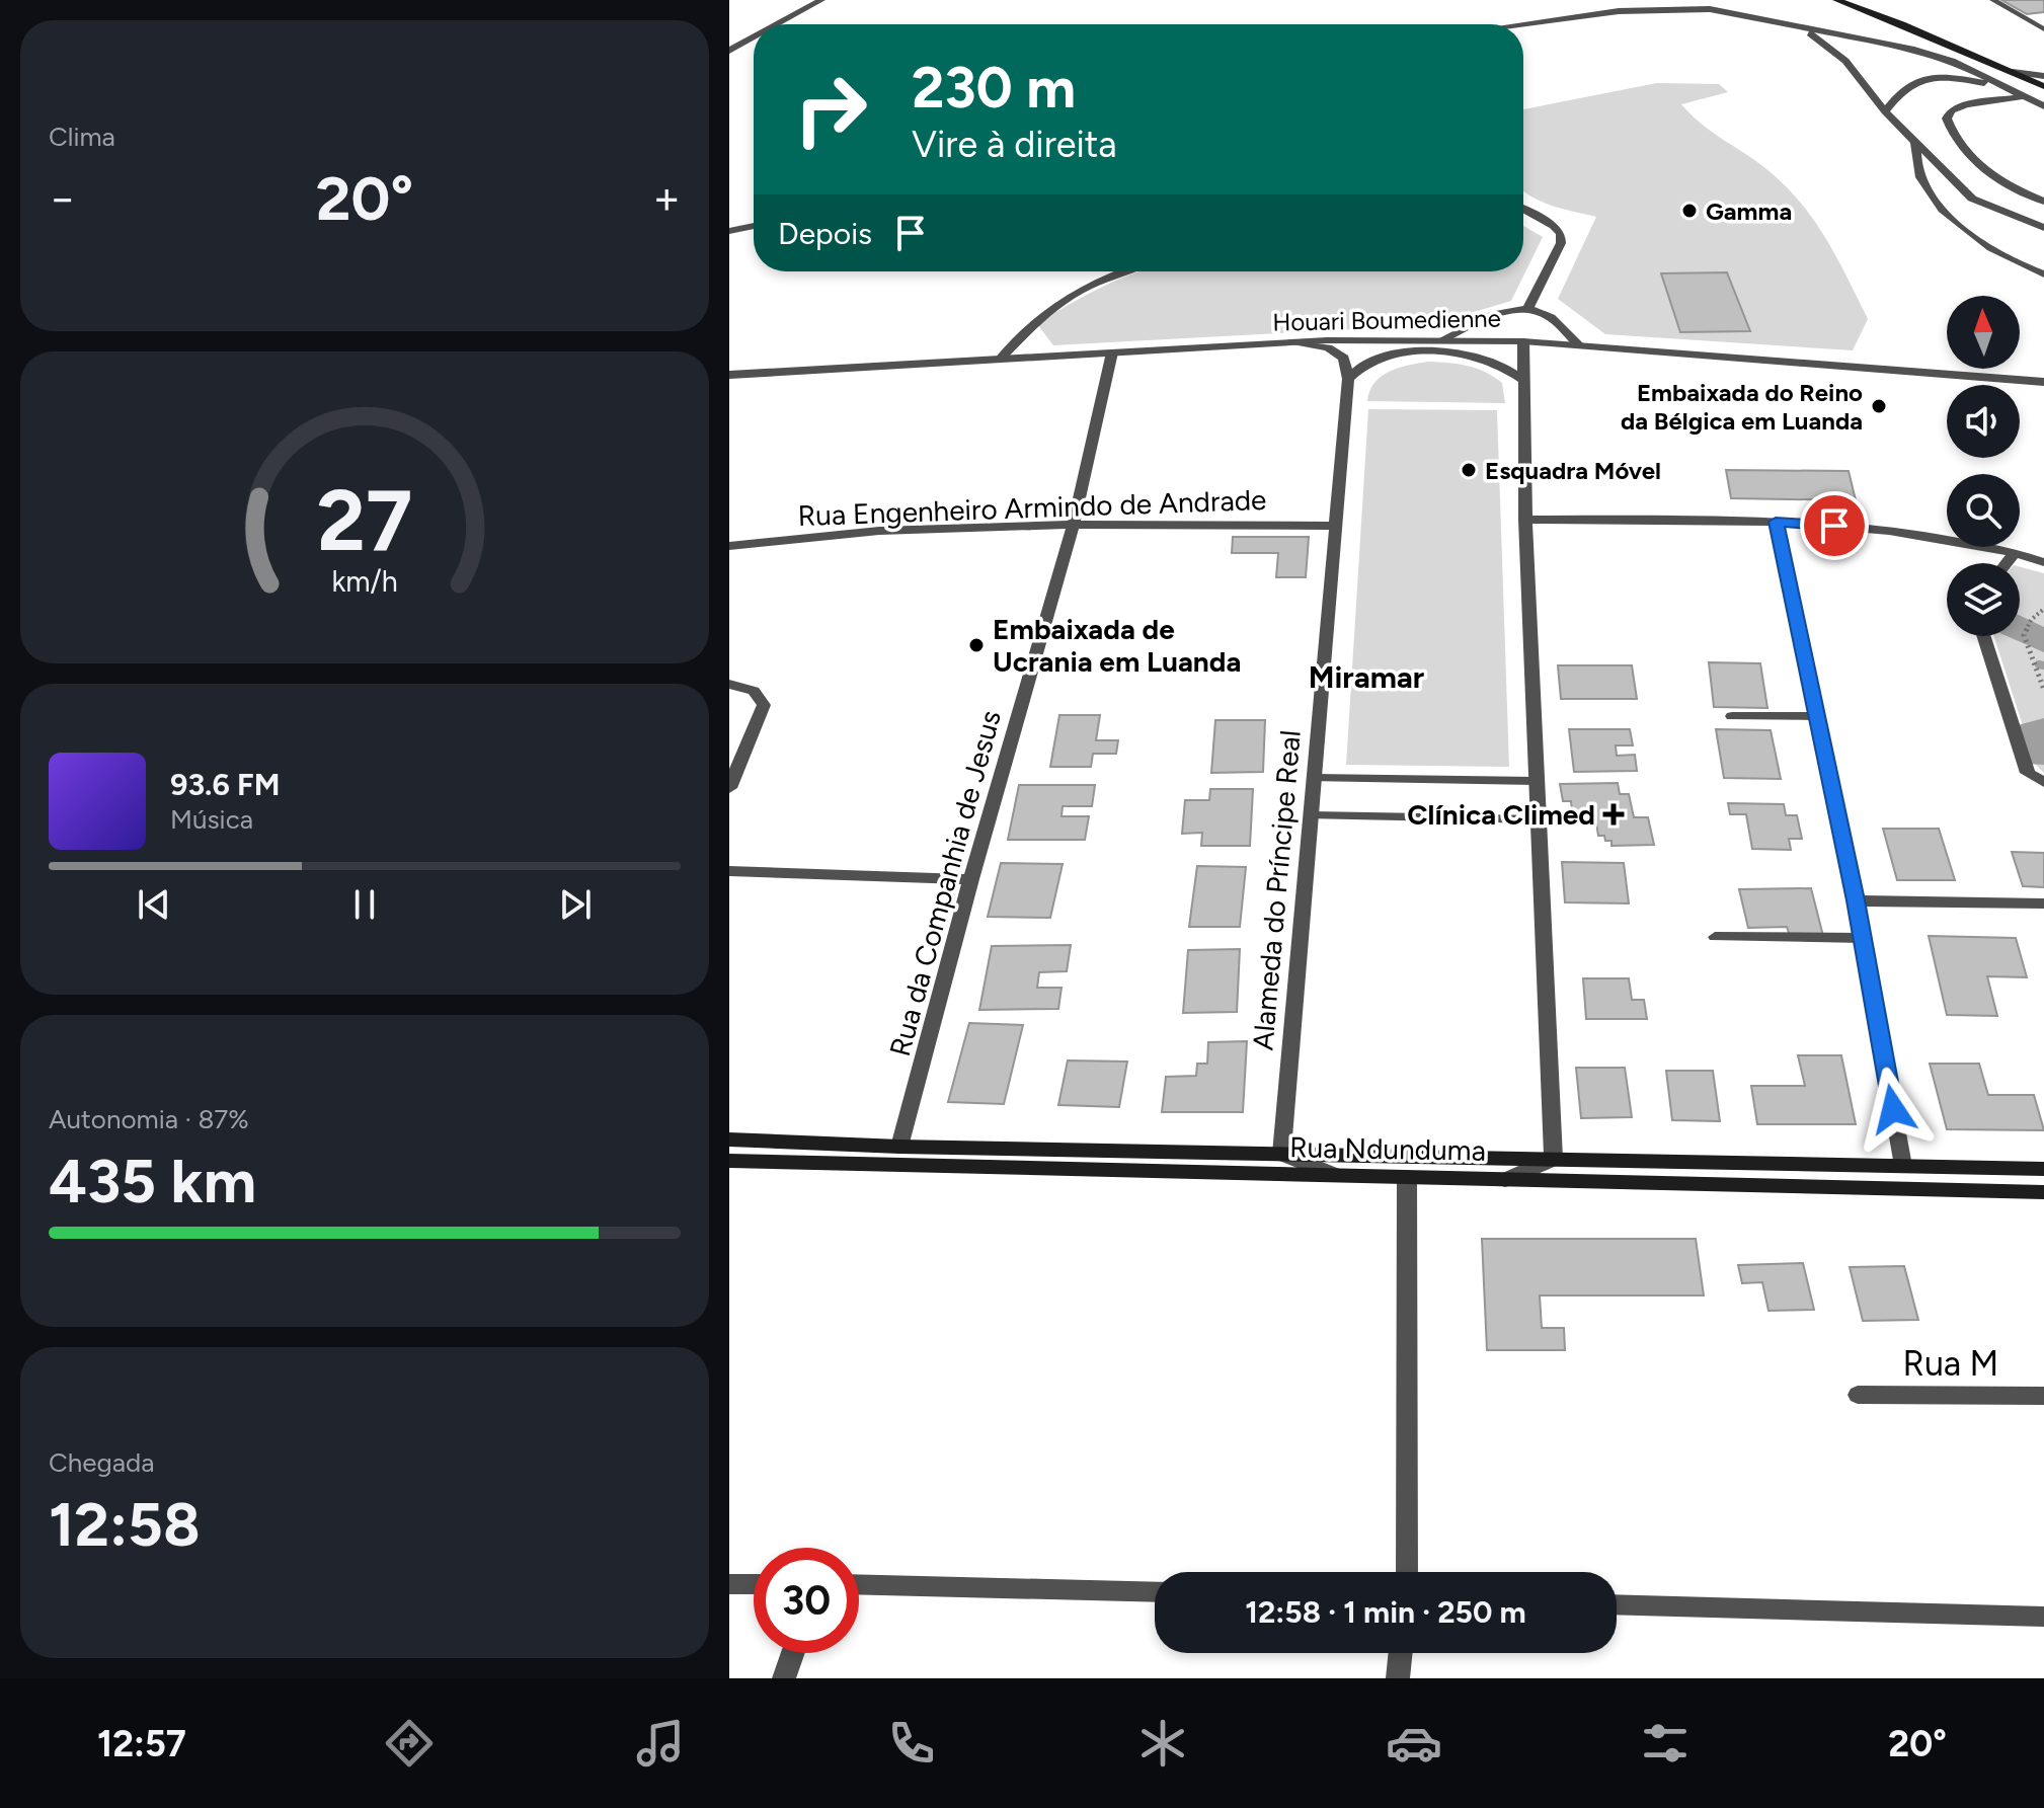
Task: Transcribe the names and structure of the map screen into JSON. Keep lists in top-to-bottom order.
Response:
{
  "streets": {
    "main road": ["Rua Ndunduma"],
    "street": [
      "Houari Boumedienne",
      "Rua Engenheiro Armindo de Andrade",
      "Rua da Companhia de Jesus",
      "Alameda do Príncipe Real",
      "Rua M"
    ]
  },
  "crossings": [
    ["Houari Boumedienne", "Rua da Companhia de Jesus"],
    ["Rua Engenheiro Armindo de Andrade", "Rua da Companhia de Jesus"],
    ["Rua Engenheiro Armindo de Andrade", "Alameda do Príncipe Real"],
    ["Rua da Companhia de Jesus", "Rua Ndunduma"],
    ["Alameda do Príncipe Real", "Rua Ndunduma"]
  ],
  "districts": ["Miramar"],
  "places": {
    "other": [
      "Gamma",
      "Embaixada do Reino da Bélgica em Luanda",
      "Esquadra Móvel",
      "Embaixada de Ucrania em Luanda"
    ],
    "health": ["Clínica Climed"]
  },
  "north": "top",
  "page": {
    "tile": [
      "Clima",
      ["Autonomia · 87%", "435 km"],
      ["Chegada", "12:58"]
    ],
    "turn": ["230 m", "Vire à direita"],
    "heat": ["−", "20°", "+"],
    "then": "Depois",
    "song": ["93.6 FM", "Música"],
    "limit": "30",
    "trip": "12:58 · 1 min · 250 m",
    "tabs": ["12:57", "20°"],
    "gauge": ["27", "km/h"]
  }
}
